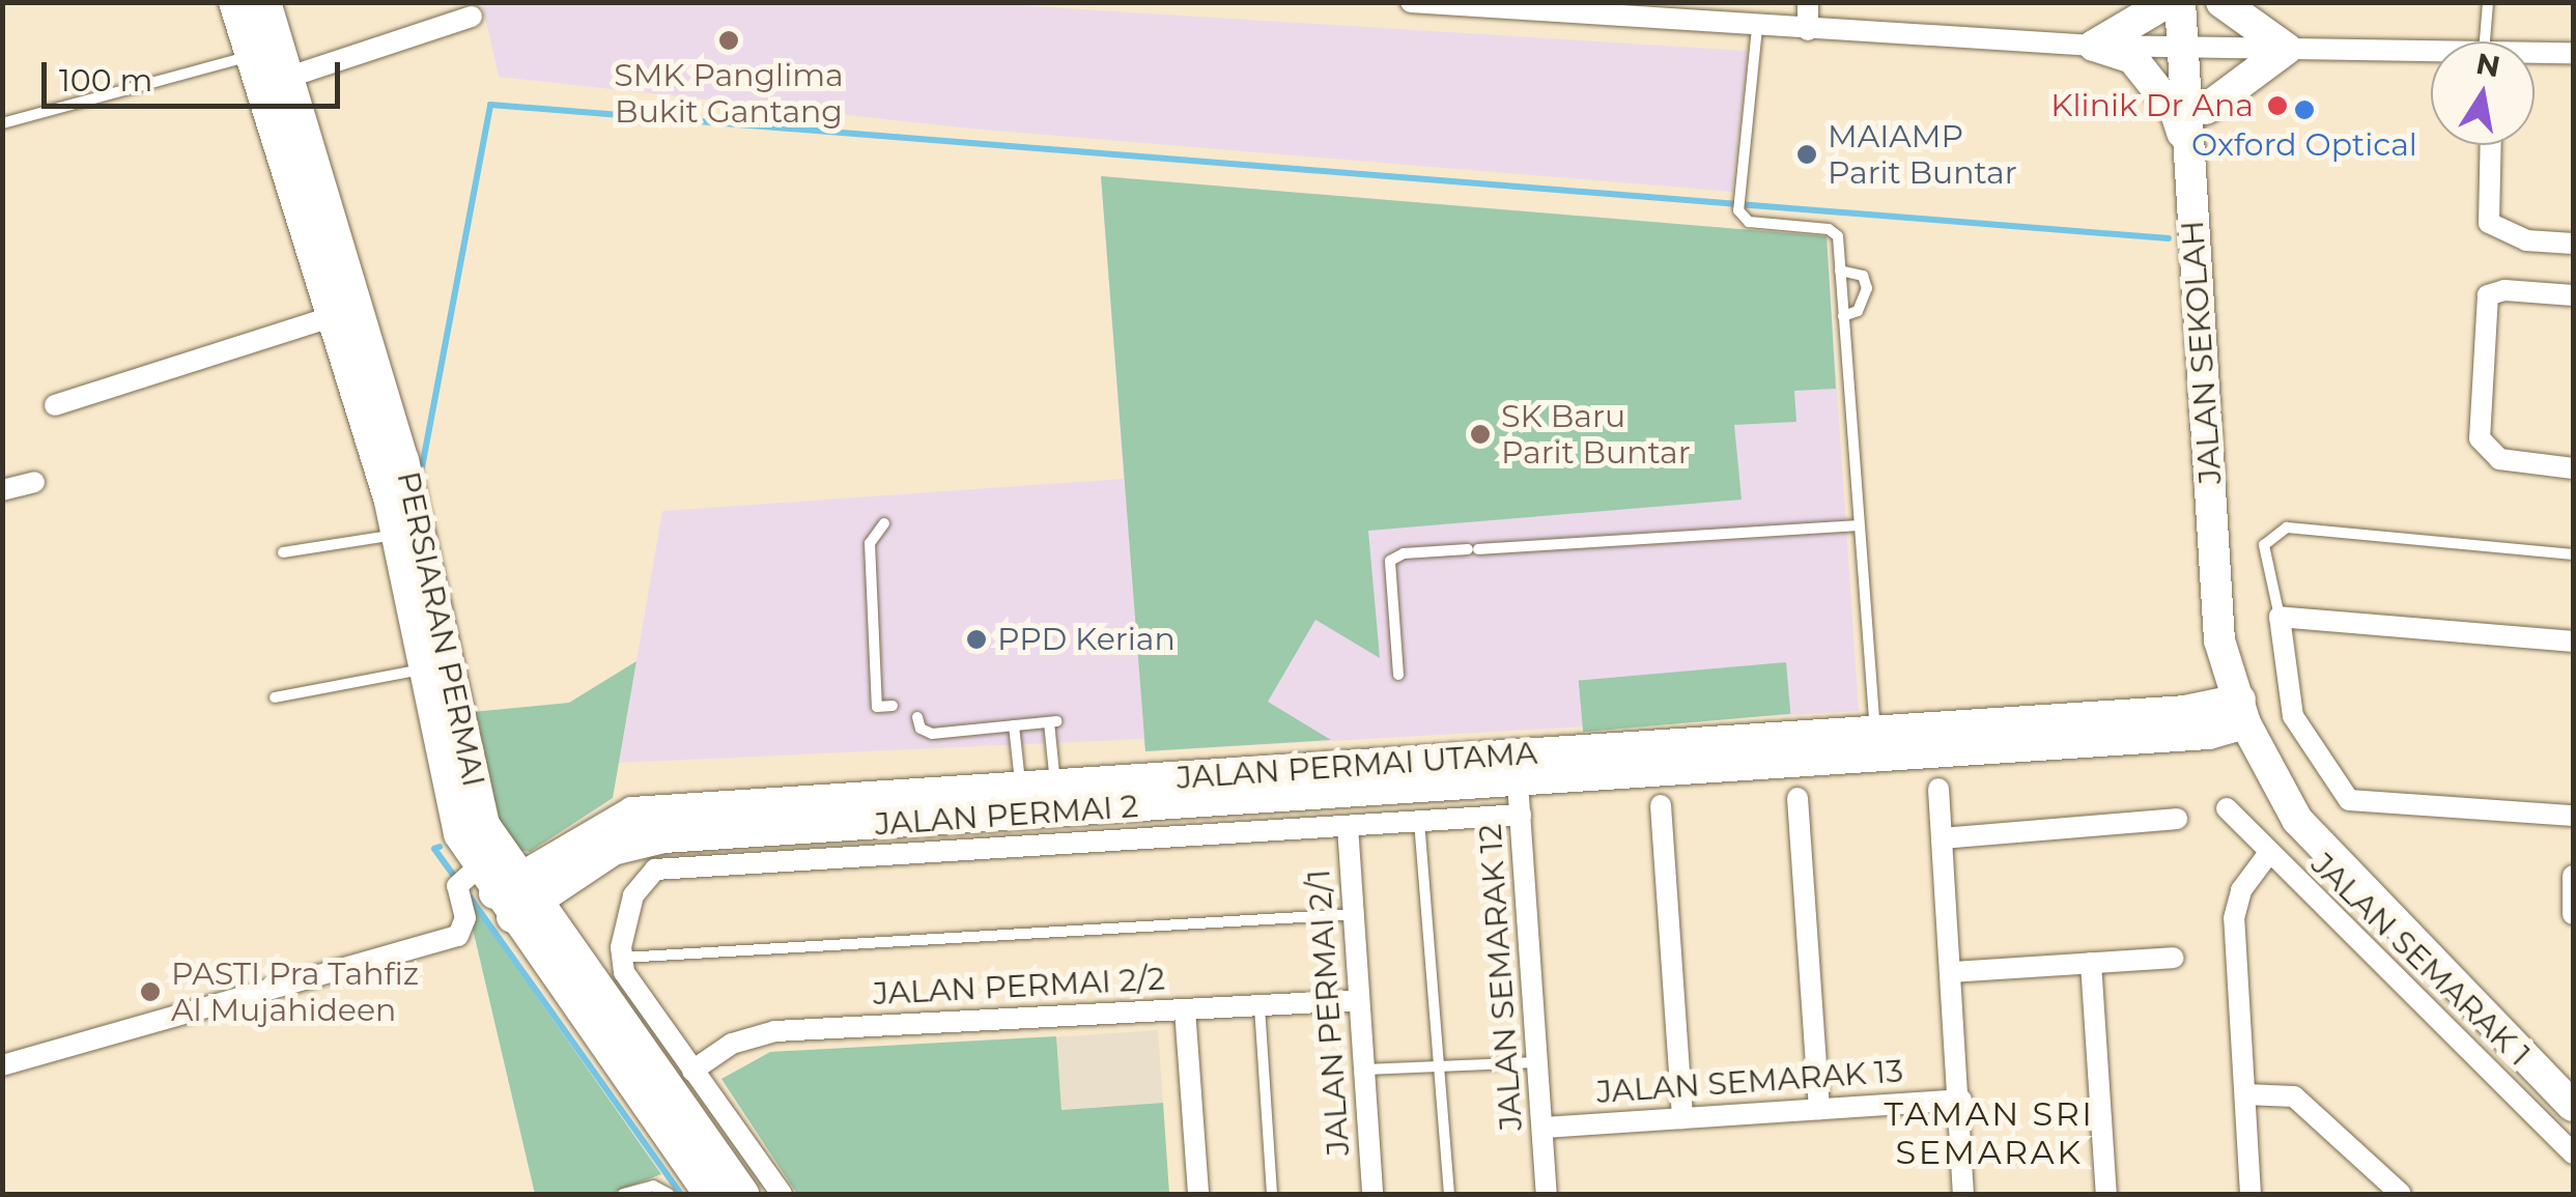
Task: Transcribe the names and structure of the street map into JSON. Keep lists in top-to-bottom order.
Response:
{
  "streets": {
    "street": [
      "JALAN SEKOLAH",
      "PERSIARAN PERMAI",
      "JALAN PERMAI UTAMA",
      "JALAN PERMAI 2",
      "JALAN SEMARAK 1",
      "JALAN SEMARAK 12",
      "JALAN PERMAI 2/2",
      "JALAN PERMAI 2/1",
      "JALAN SEMARAK 13"
    ]
  },
  "crossings": [
    ["JALAN SEKOLAH", "JALAN PERMAI UTAMA"],
    ["PERSIARAN PERMAI", "JALAN PERMAI UTAMA"],
    ["JALAN PERMAI UTAMA", "JALAN SEMARAK 12"],
    ["JALAN PERMAI 2", "JALAN SEMARAK 12"],
    ["JALAN PERMAI 2", "JALAN PERMAI 2/1"],
    ["JALAN SEMARAK 12", "JALAN SEMARAK 13"],
    ["JALAN PERMAI 2/2", "JALAN PERMAI 2/1"]
  ],
  "districts": ["TAMAN SRI SEMARAK"],
  "places": [
    "SMK Panglima Bukit Gantang",
    "Klinik Dr Ana",
    "Oxford Optical",
    "MAIAMP Parit Buntar",
    "SK Baru Parit Buntar",
    "PPD Kerian",
    "PASTI Pra Tahfiz Al Mujahideen"
  ],
  "scale_bar": "100 m",
  "north": "top"
}
